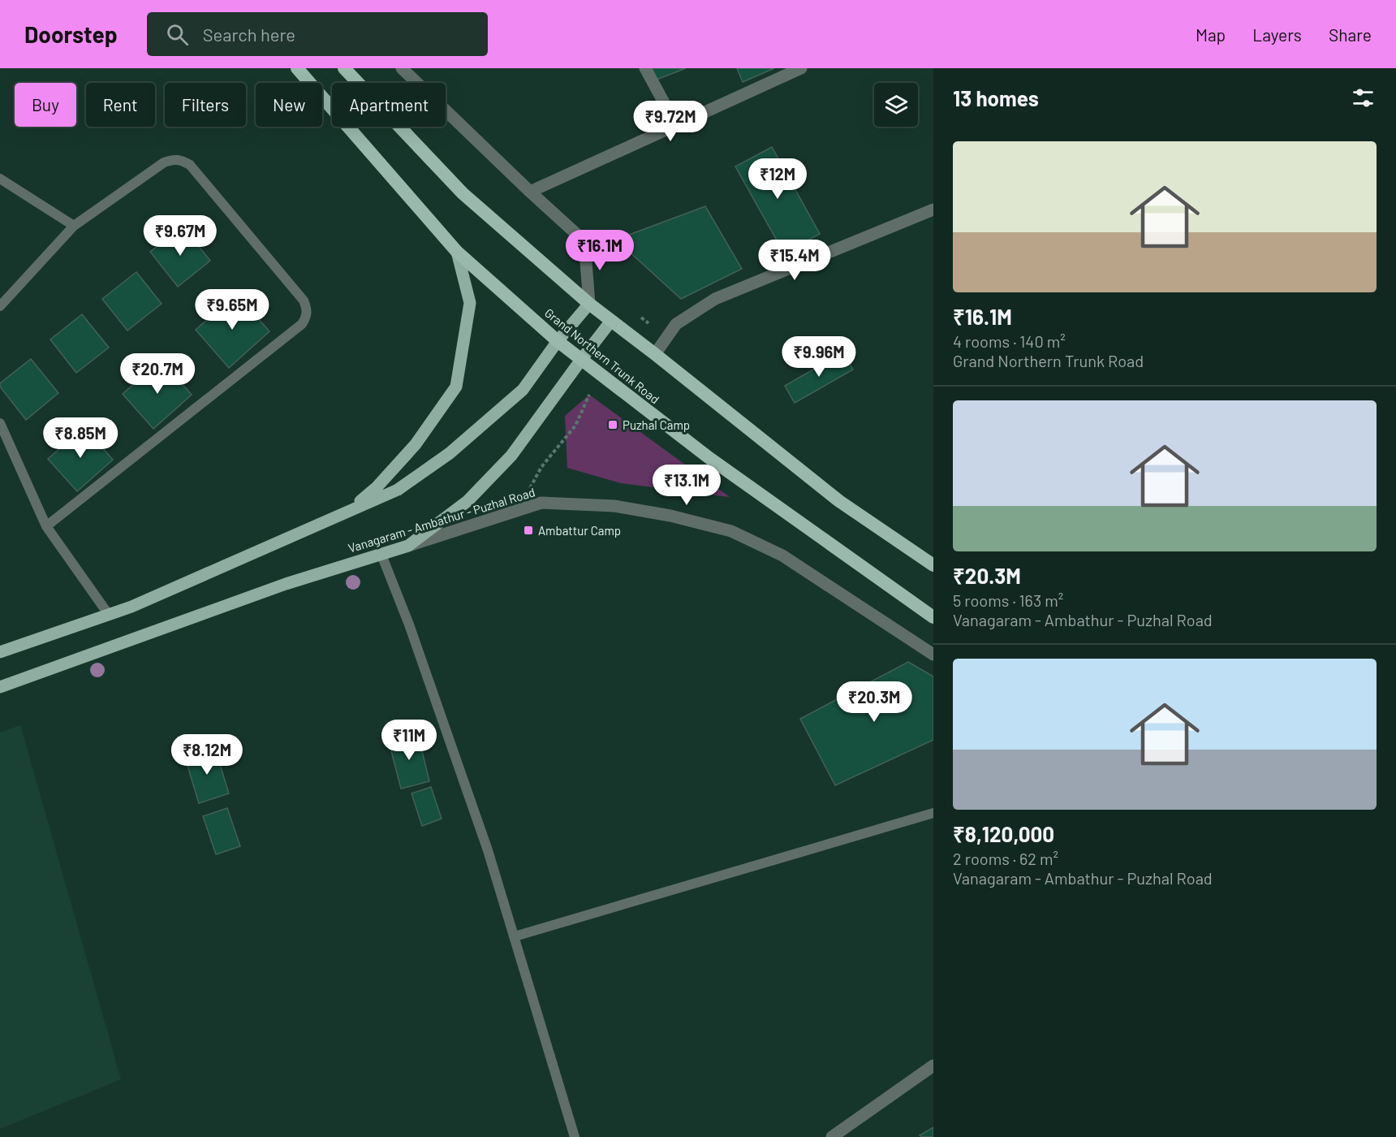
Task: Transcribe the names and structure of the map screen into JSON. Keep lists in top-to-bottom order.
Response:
{
  "streets": {
    "highway": ["Grand Northern Trunk Road"],
    "main road": ["Vanagaram - Ambathur - Puzhal Road"]
  },
  "places": {
    "transit": ["Puzhal Camp", "Ambattur Camp"]
  },
  "page": {
    "header": "Doorstep",
    "search": "Search here",
    "nav": ["Map", "Layers", "Share"],
    "heading": "13 homes",
    "chip": [
      "Buy",
      "Rent",
      "Filters",
      "New",
      "Apartment"
    ],
    "price": [
      "₹9.72M",
      "₹12M",
      "₹9.67M",
      "₹16.1M",
      "₹15.4M",
      "₹9.65M",
      "₹9.96M",
      "₹20.7M",
      "₹8.85M",
      "₹13.1M",
      "₹20.3M",
      "₹11M",
      "₹8.12M"
    ],
    "list": [
      {
        "name": "₹16.1M",
        "note": "4 rooms · 140 m² · Grand Northern Trunk Road"
      },
      {
        "name": "₹20.3M",
        "note": "5 rooms · 163 m² · Vanagaram - Ambathur - Puzhal Road"
      },
      {
        "name": "₹8,120,000",
        "note": "2 rooms · 62 m² · Vanagaram - Ambathur - Puzhal Road"
      }
    ]
  }
}
